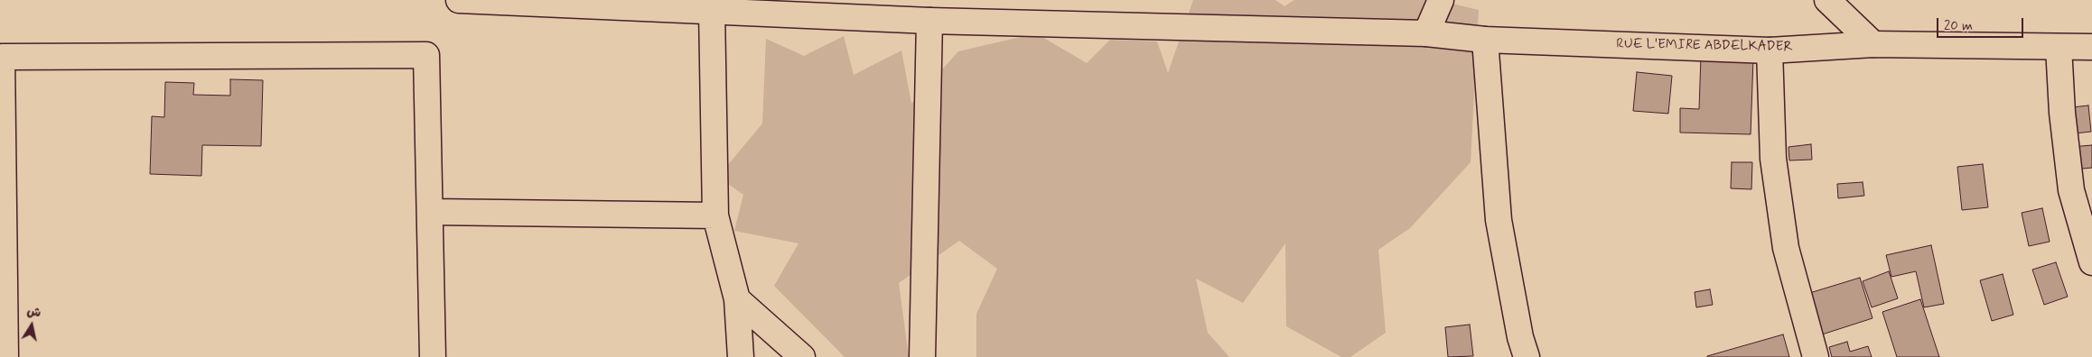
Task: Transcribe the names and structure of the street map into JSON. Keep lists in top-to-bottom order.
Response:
{
  "streets": {
    "street": ["RUE L'EMIRE ABDELKADER"]
  },
  "scale_bar": "20 m",
  "north": "top"
}
